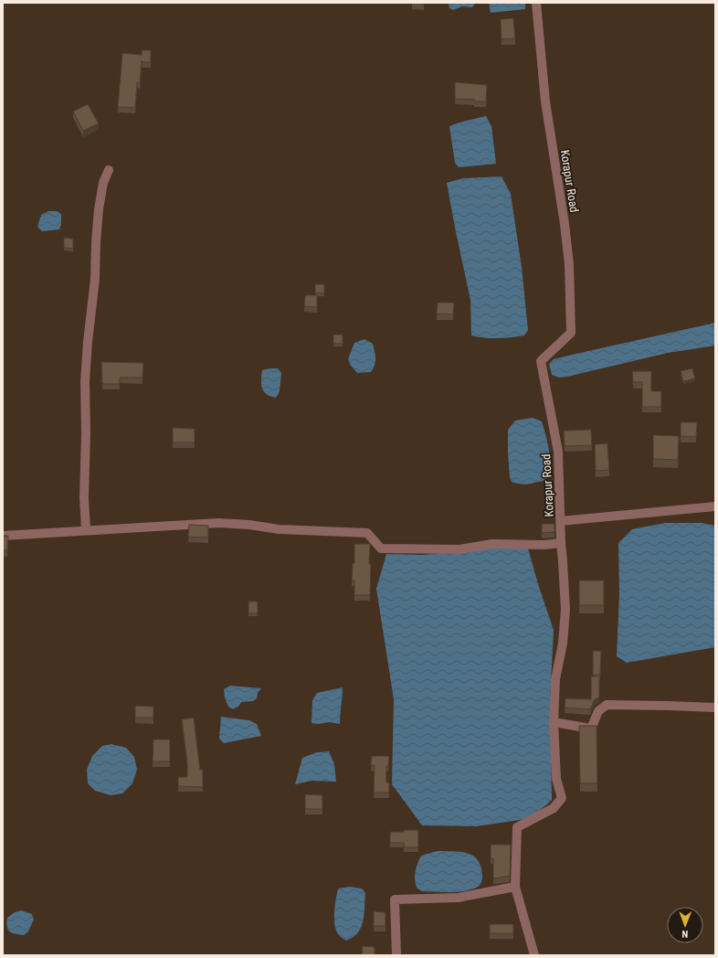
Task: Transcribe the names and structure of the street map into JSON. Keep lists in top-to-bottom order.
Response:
{
  "streets": {
    "street": ["Korapur Road"]
  },
  "north": "bottom"
}
